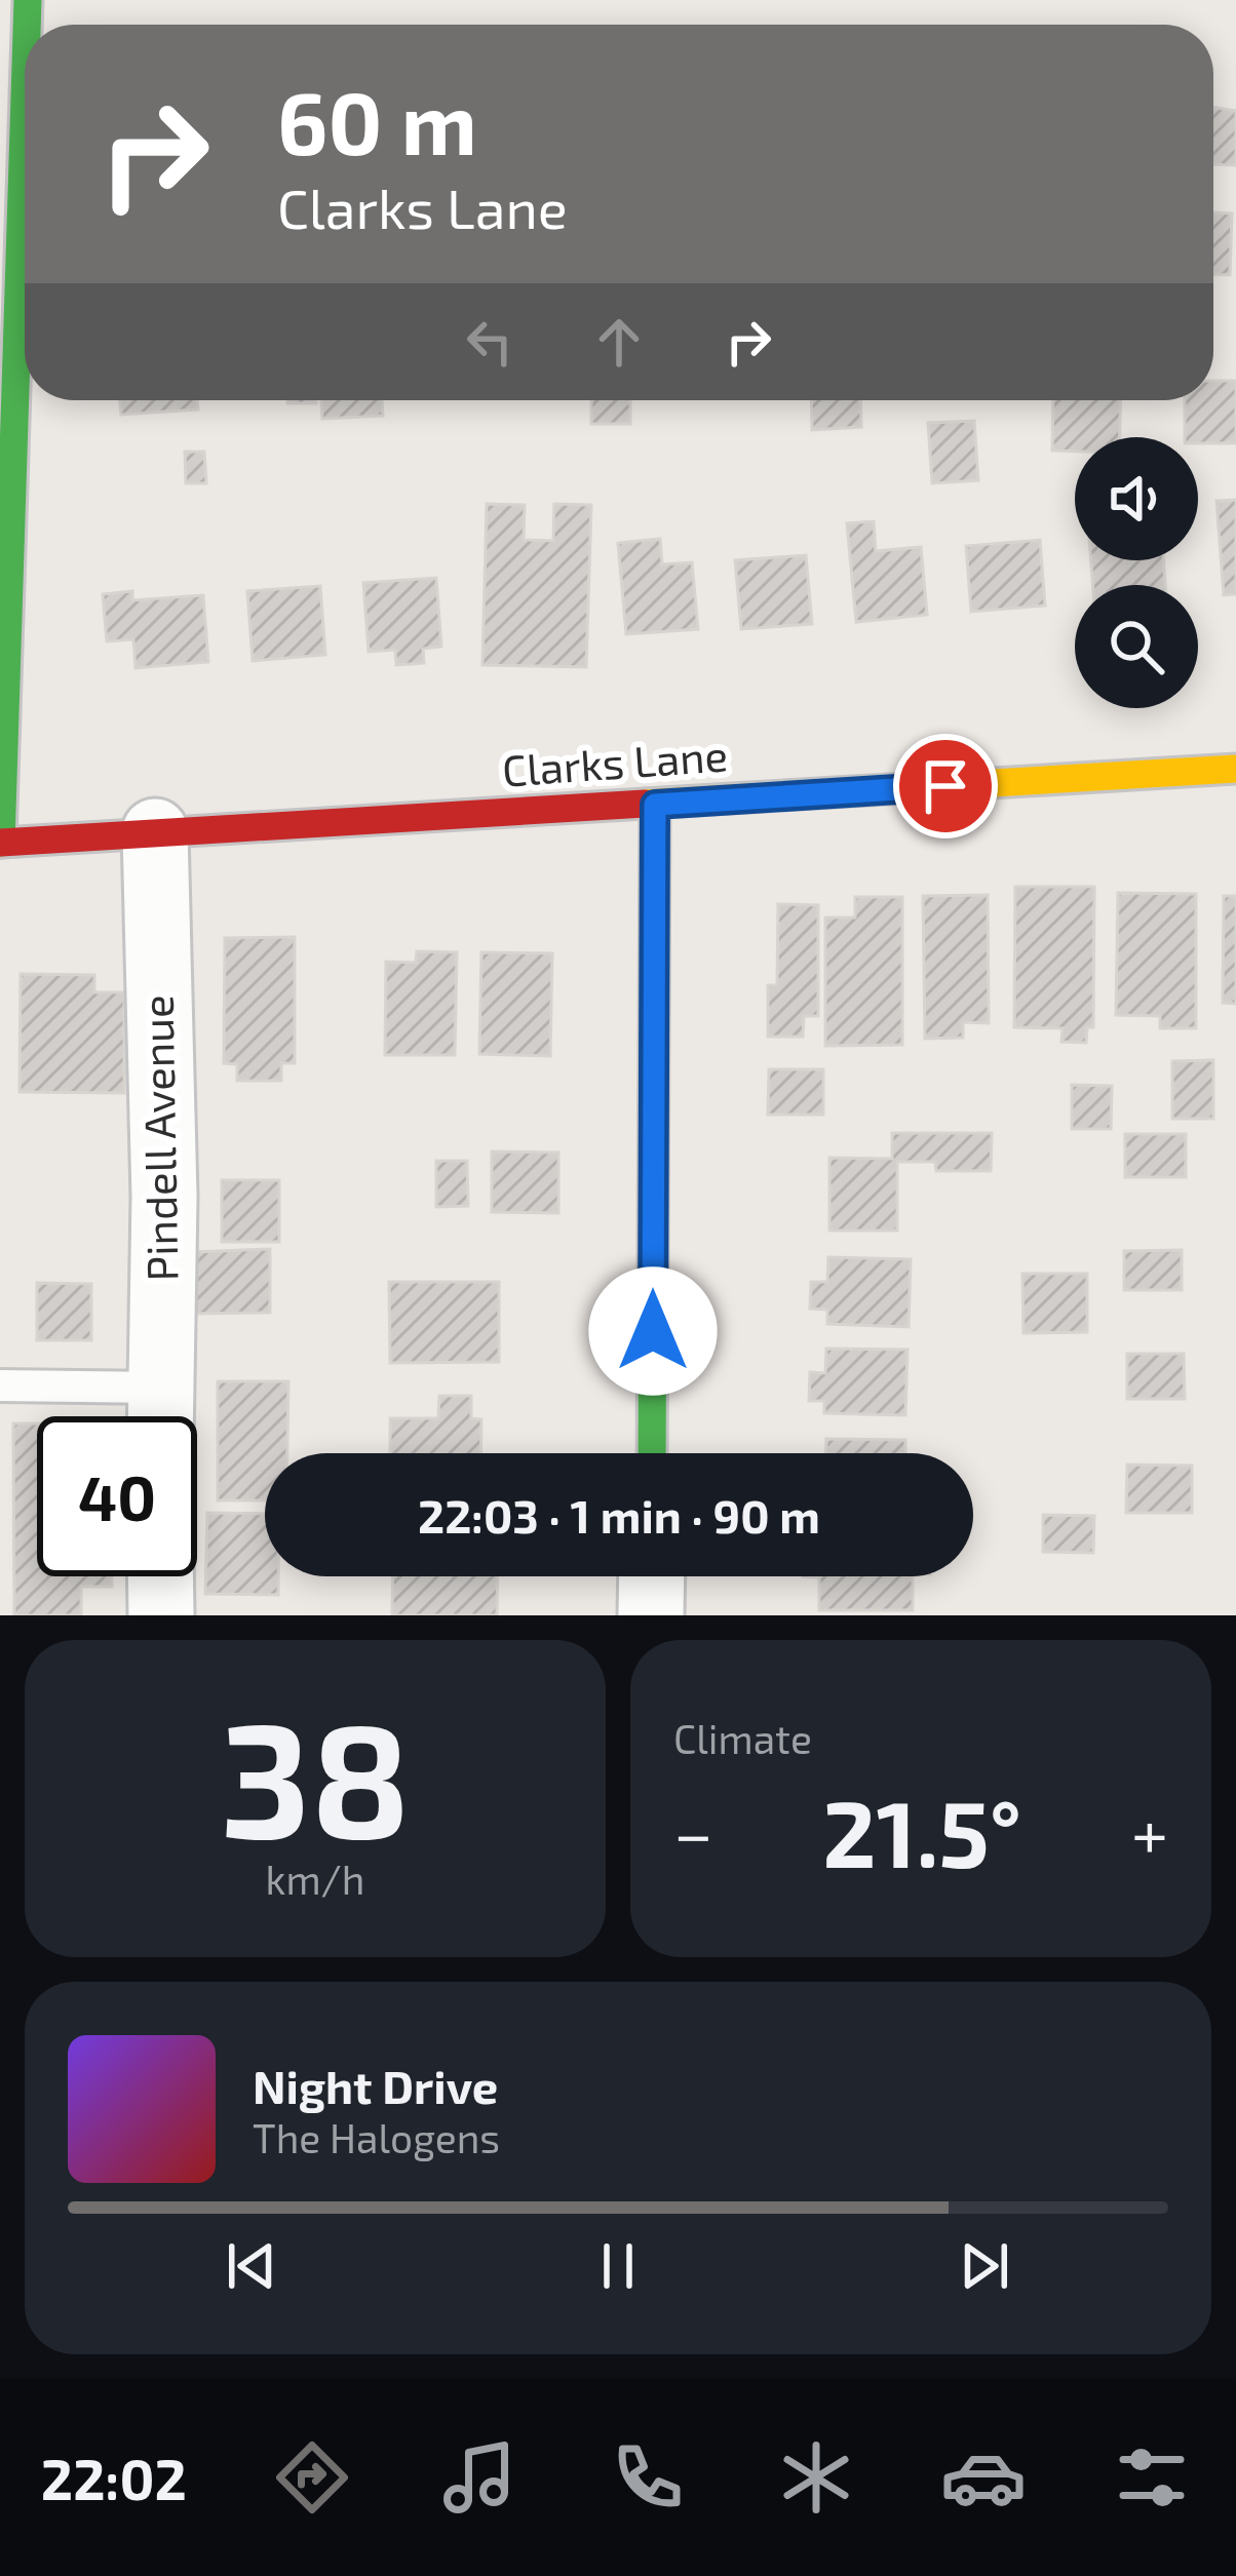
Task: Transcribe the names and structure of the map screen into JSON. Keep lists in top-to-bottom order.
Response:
{
  "streets": {
    "street": ["Clarks Lane", "Pindell Avenue"]
  },
  "crossings": [
    ["Clarks Lane", "Pindell Avenue"]
  ],
  "page": {
    "turn": ["60 m", "Clarks Lane"],
    "limit": "40",
    "trip": "22:03 · 1 min · 90 m",
    "tile": [
      ["38", "km/h"],
      "Climate"
    ],
    "heat": ["−", "21.5°", "+"],
    "song": ["Night Drive", "The Halogens"],
    "tabs": "22:02"
  }
}
